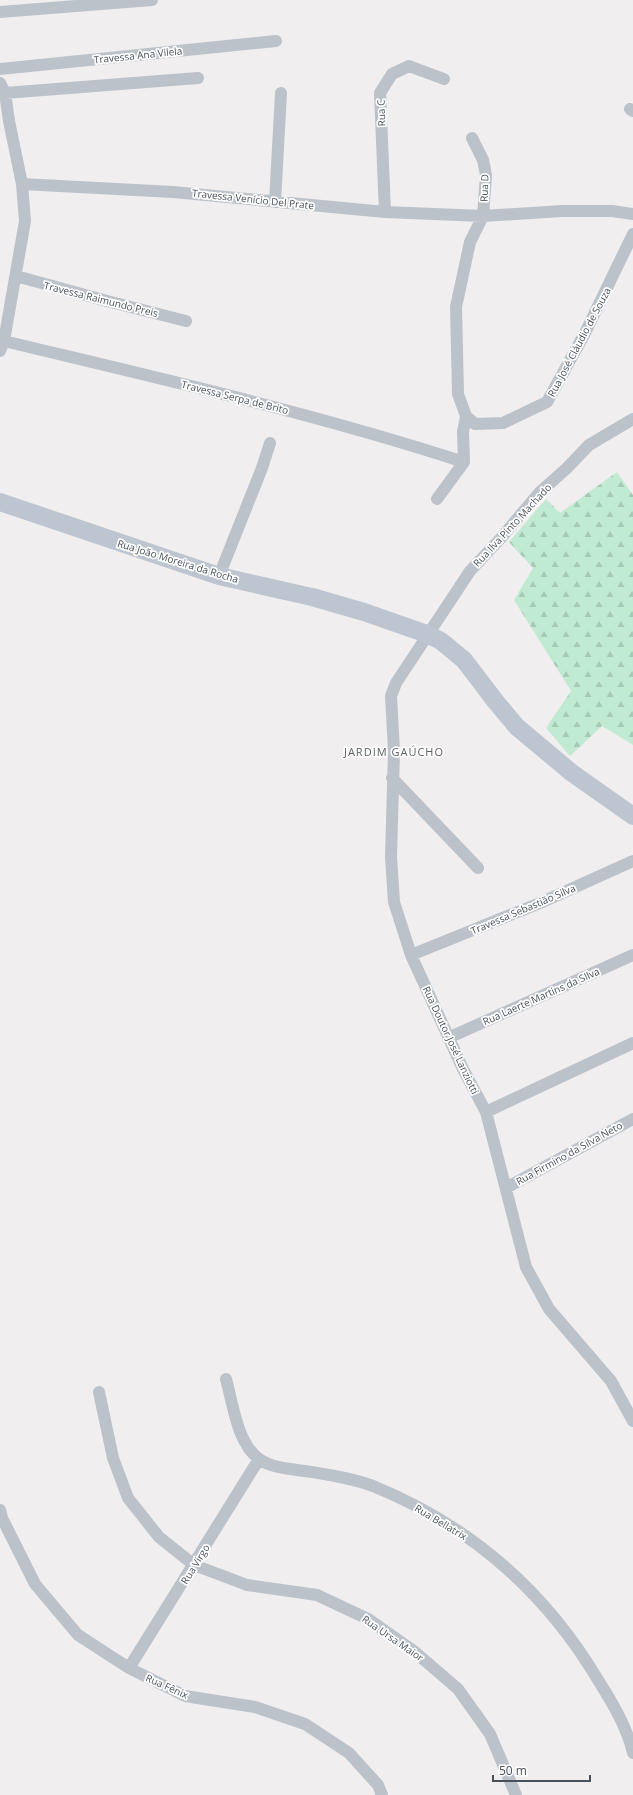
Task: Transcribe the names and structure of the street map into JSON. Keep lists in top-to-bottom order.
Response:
{
  "streets": {
    "street": [
      "Travessa Ana Vilela",
      "Rua C",
      "Rua D",
      "Travessa Venício Del Prate",
      "Travessa Raimundo Preis",
      "Rua José Cláudio de Souza",
      "Travessa Serpa de Brito",
      "Rua Ilva Pinto Machado",
      "Rua João Moreira da Rocha",
      "Travessa Sebastião Silva",
      "Rua Laerte Martins da SIlva",
      "Rua Doutor José Lanziotti",
      "Rua Firmino da Silva Neto",
      "Rua Bellatrix",
      "Rua Virgo",
      "Rua Ursa Maior",
      "Rua Fênix"
    ]
  },
  "crossings": [
    ["Rua C", "Travessa Venício Del Prate"],
    ["Rua D", "Travessa Venício Del Prate"],
    ["Rua Ilva Pinto Machado", "Rua João Moreira da Rocha"],
    ["Rua Ilva Pinto Machado", "Rua Doutor José Lanziotti"],
    ["Rua João Moreira da Rocha", "Rua Doutor José Lanziotti"],
    ["Travessa Sebastião Silva", "Rua Doutor José Lanziotti"],
    ["Rua Laerte Martins da SIlva", "Rua Doutor José Lanziotti"],
    ["Rua Doutor José Lanziotti", "Rua Firmino da Silva Neto"],
    ["Rua Bellatrix", "Rua Virgo"],
    ["Rua Virgo", "Rua Ursa Maior"],
    ["Rua Virgo", "Rua Fênix"]
  ],
  "districts": ["JARDIM GAÚCHO"],
  "scale_bar": "50 m"
}
